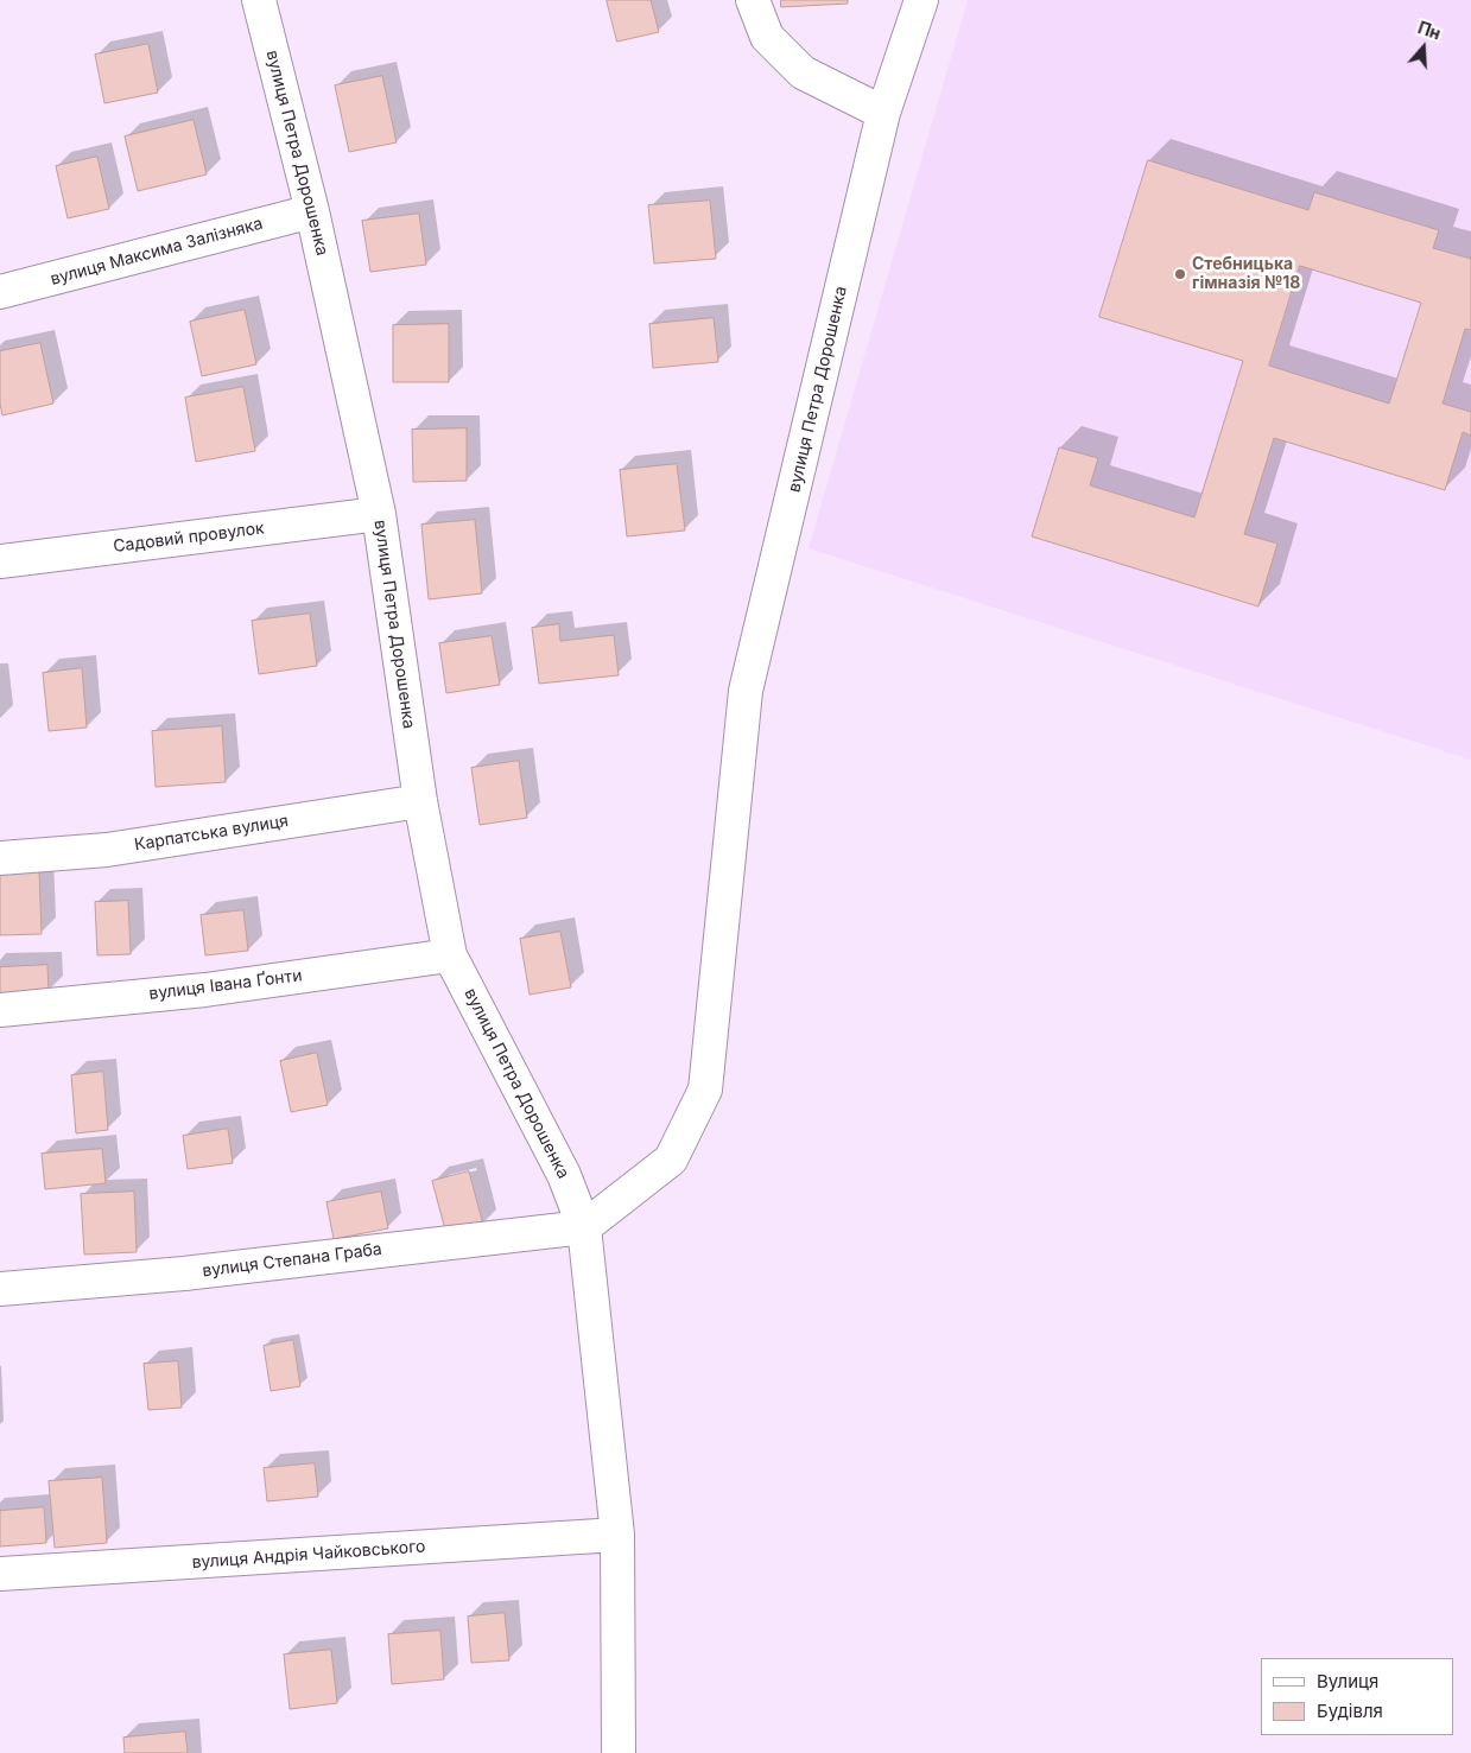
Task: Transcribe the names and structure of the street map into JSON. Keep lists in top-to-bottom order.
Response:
{
  "streets": {
    "street": [
      "вулиця Петра Дорошенка",
      "вулиця Максима Залізняка",
      "Садовий провулок",
      "Карпатська вулиця",
      "вулиця Івана Ґонти",
      "вулиця Степана Граба",
      "вулиця Андрія Чайковського"
    ]
  },
  "crossings": [
    ["вулиця Петра Дорошенка", "вулиця Максима Залізняка"],
    ["вулиця Петра Дорошенка", "Садовий провулок"],
    ["вулиця Петра Дорошенка", "Карпатська вулиця"],
    ["вулиця Петра Дорошенка", "вулиця Івана Ґонти"],
    ["вулиця Петра Дорошенка", "вулиця Степана Граба"],
    ["вулиця Петра Дорошенка", "вулиця Андрія Чайковського"]
  ],
  "places": ["Стебницька гімназія №18"],
  "legend": ["Вулиця", "Будівля"],
  "north": "top"
}
